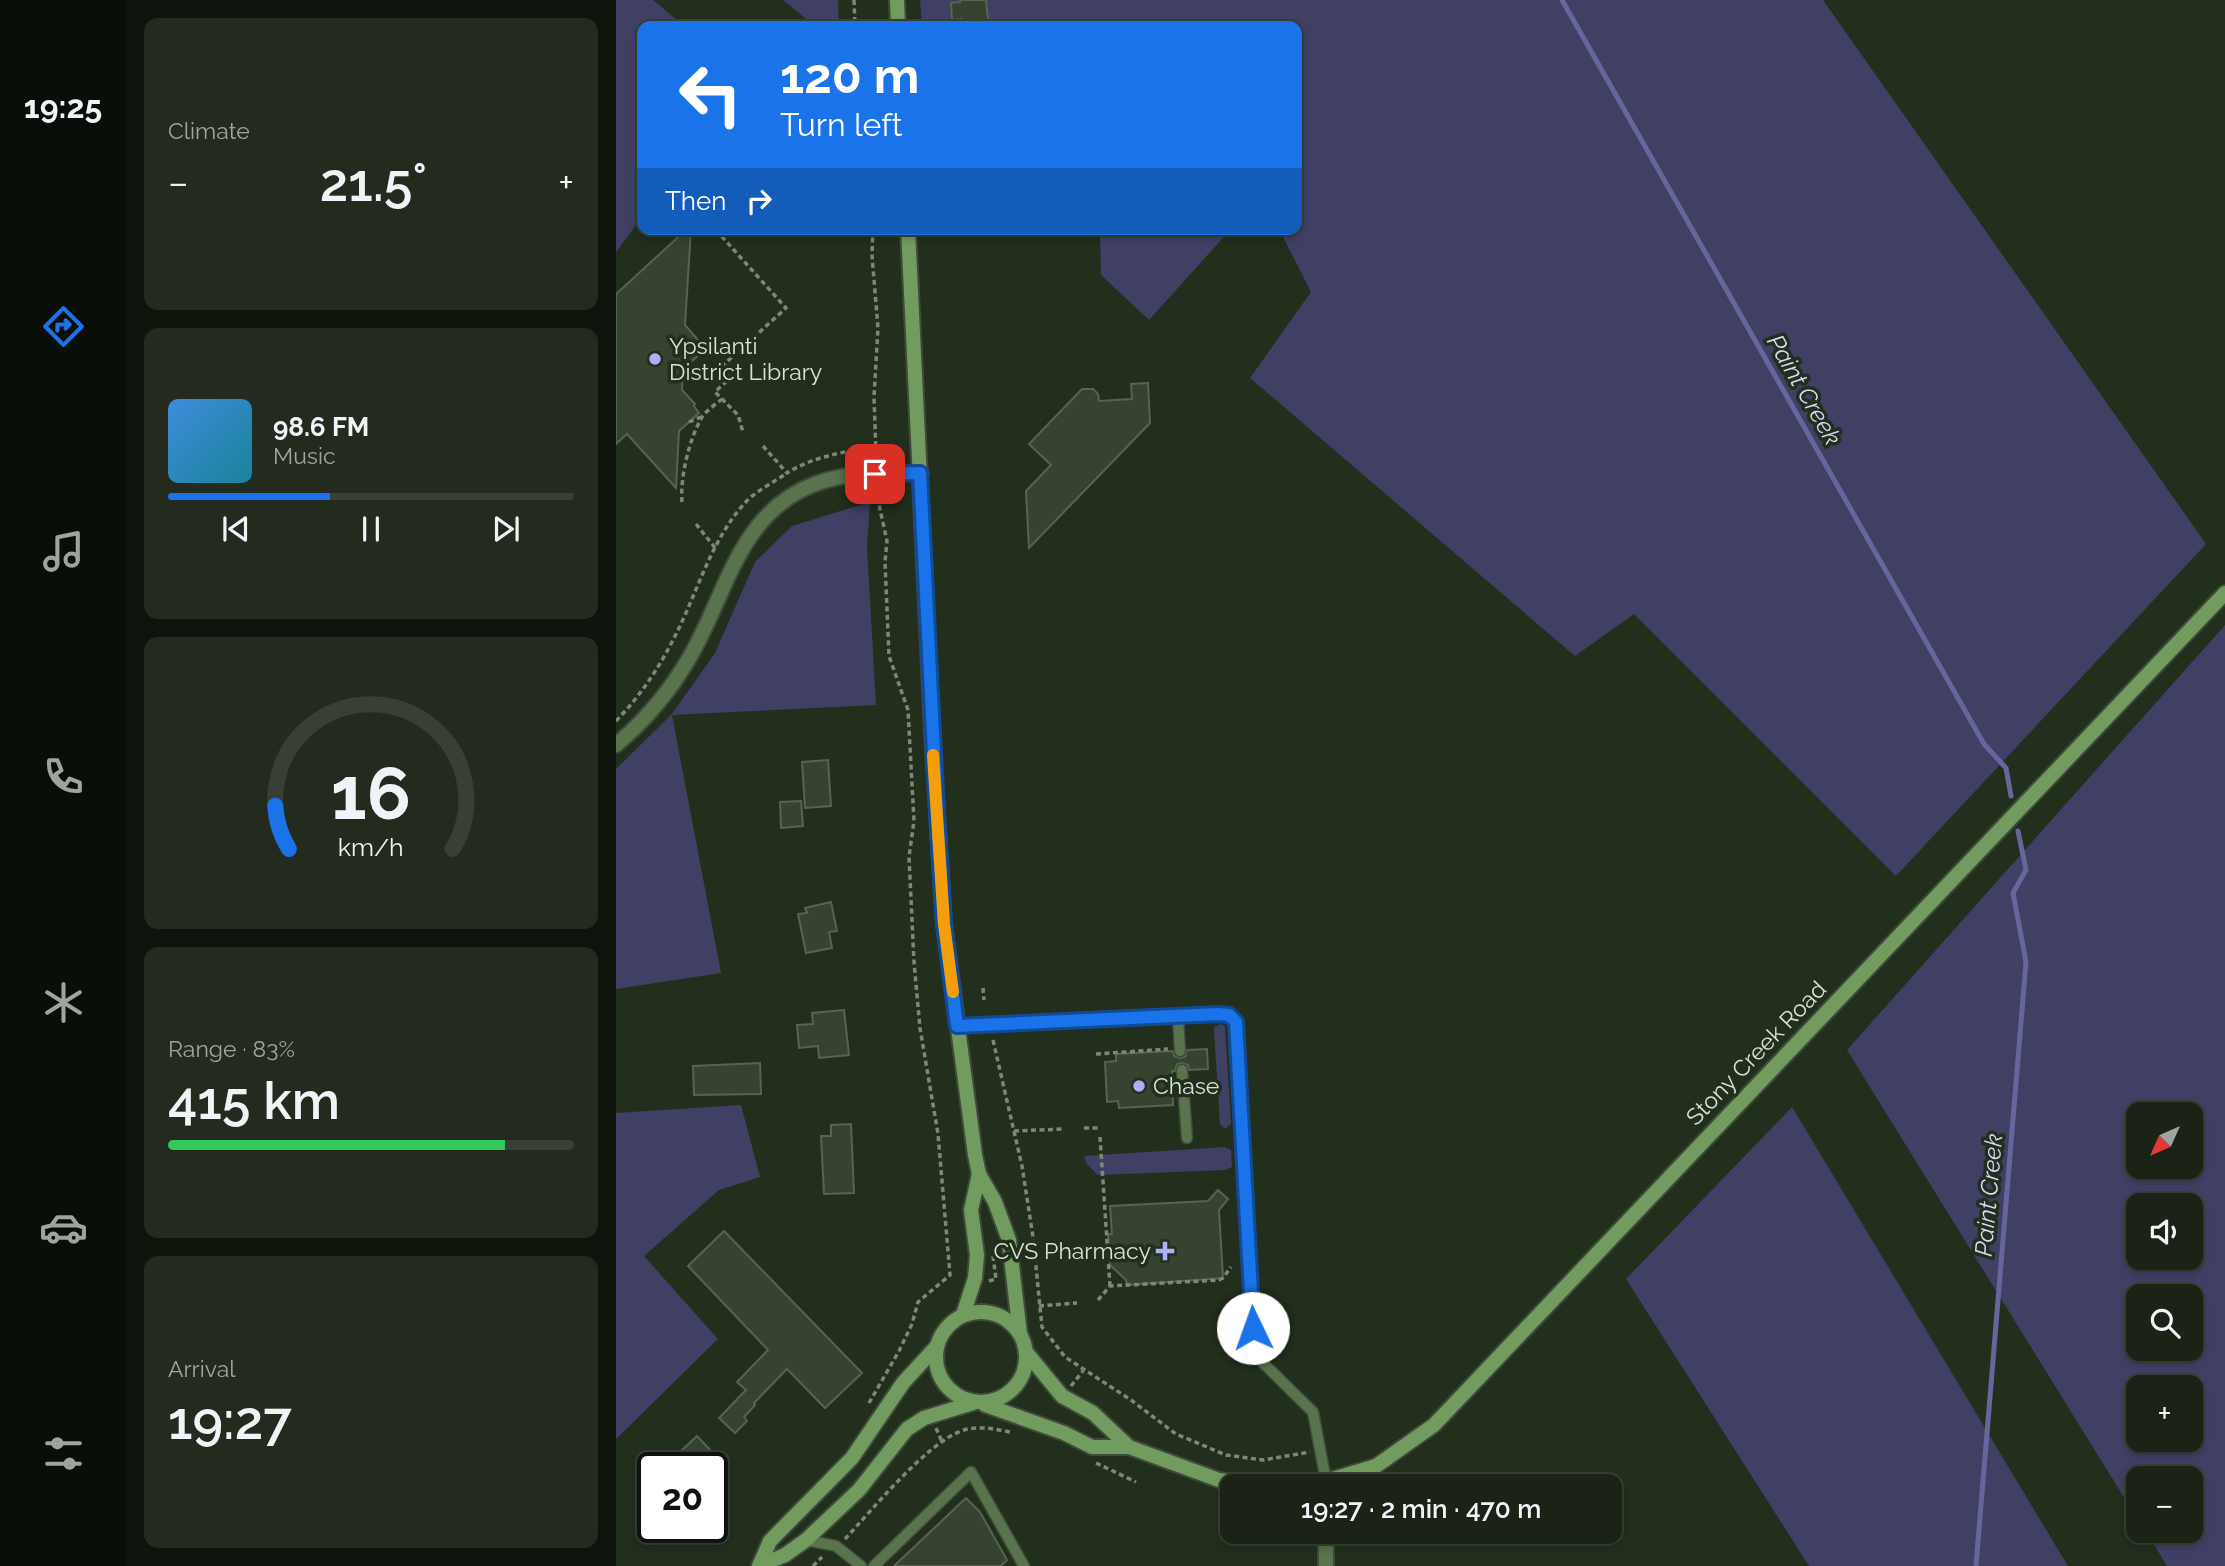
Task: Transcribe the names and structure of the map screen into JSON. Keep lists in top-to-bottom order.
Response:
{
  "streets": {
    "main road": ["Stony Creek Road"]
  },
  "water": ["Paint Creek"],
  "places": {
    "other": ["Ypsilanti District Library", "Chase"],
    "health": ["CVS Pharmacy"]
  },
  "north": "bottom left",
  "page": {
    "tabs": "19:25",
    "tile": [
      "Climate",
      ["Range · 83%", "415 km"],
      ["Arrival", "19:27"]
    ],
    "turn": ["120 m", "Turn left"],
    "heat": ["−", "21.5°", "+"],
    "then": "Then",
    "song": ["98.6 FM", "Music"],
    "map_buttons": ["+", "−"],
    "limit": "20",
    "trip": "19:27 · 2 min · 470 m",
    "gauge": ["16", "km/h"]
  }
}
